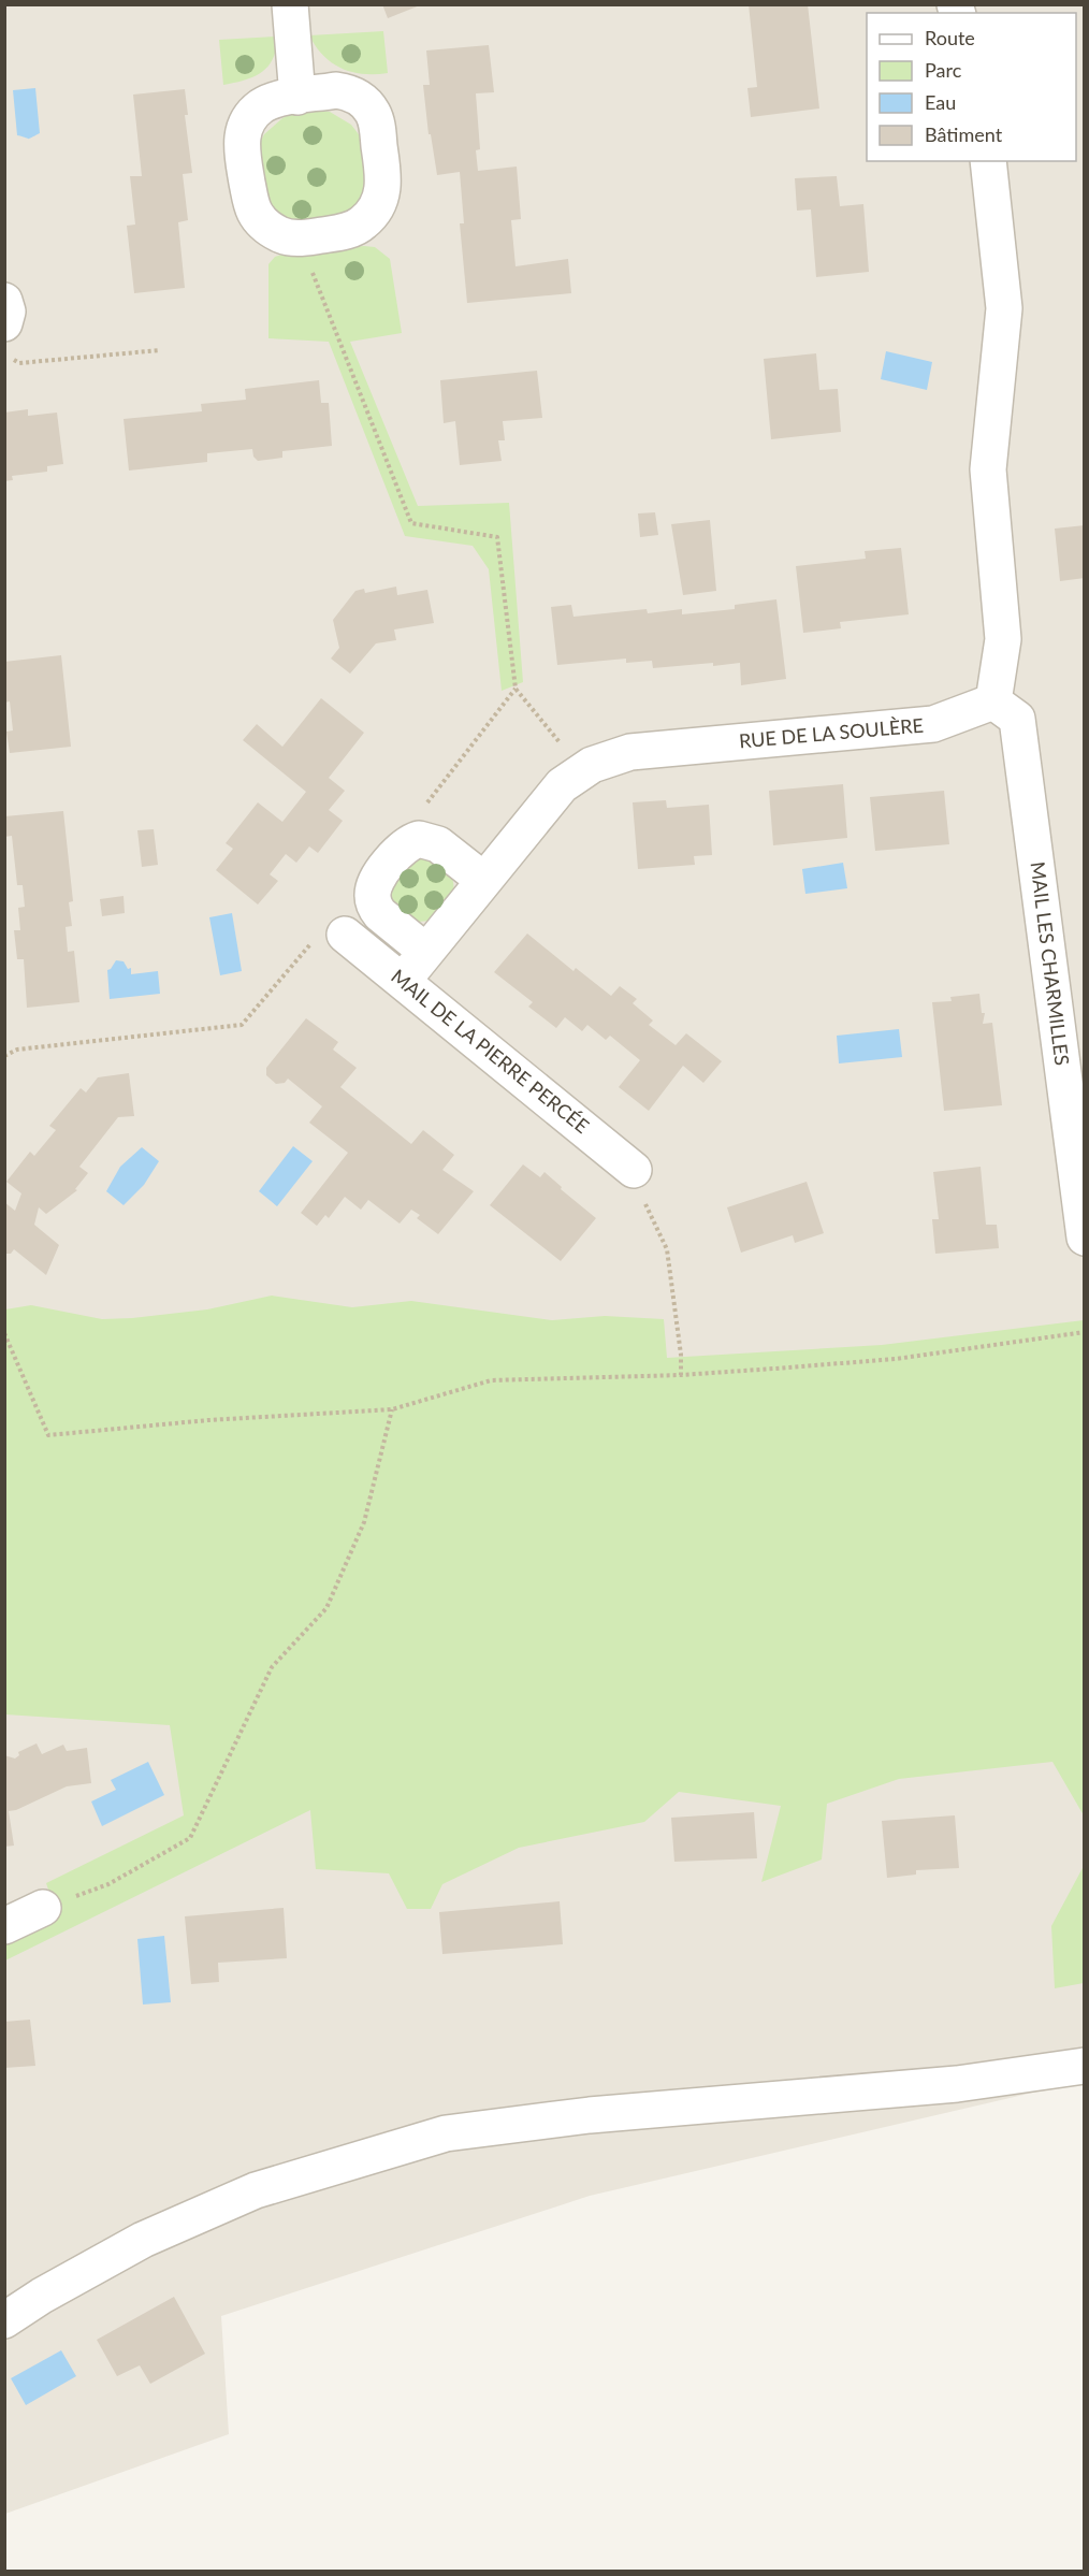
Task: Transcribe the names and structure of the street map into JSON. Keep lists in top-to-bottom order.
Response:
{
  "streets": {
    "street": ["RUE DE LA SOULÈRE", "MAIL LES CHARMILLES", "MAIL DE LA PIERRE PERCÉE"]
  },
  "crossings": [
    ["RUE DE LA SOULÈRE", "MAIL LES CHARMILLES"],
    ["RUE DE LA SOULÈRE", "MAIL DE LA PIERRE PERCÉE"]
  ],
  "legend": [
    "Route",
    "Parc",
    "Eau",
    "Bâtiment"
  ]
}
